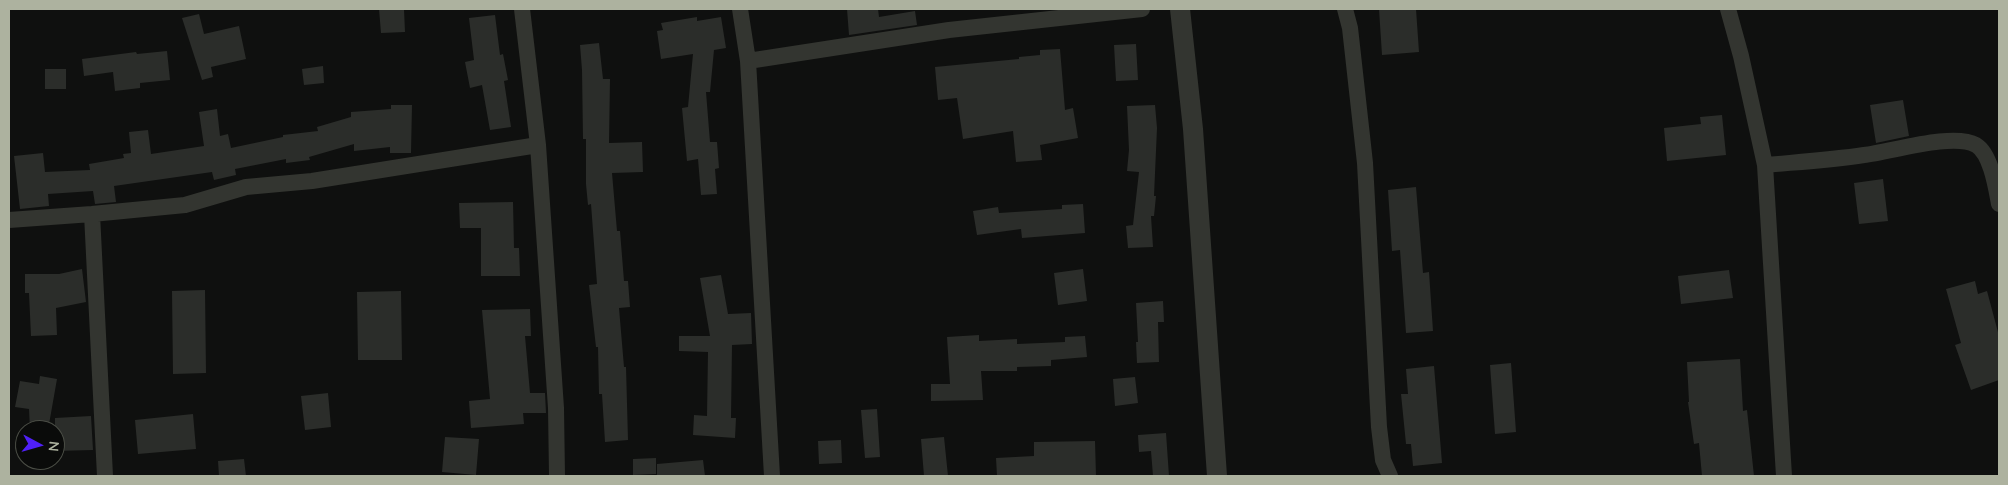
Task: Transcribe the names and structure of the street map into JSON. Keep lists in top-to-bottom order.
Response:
{
  "north": "right"
}
